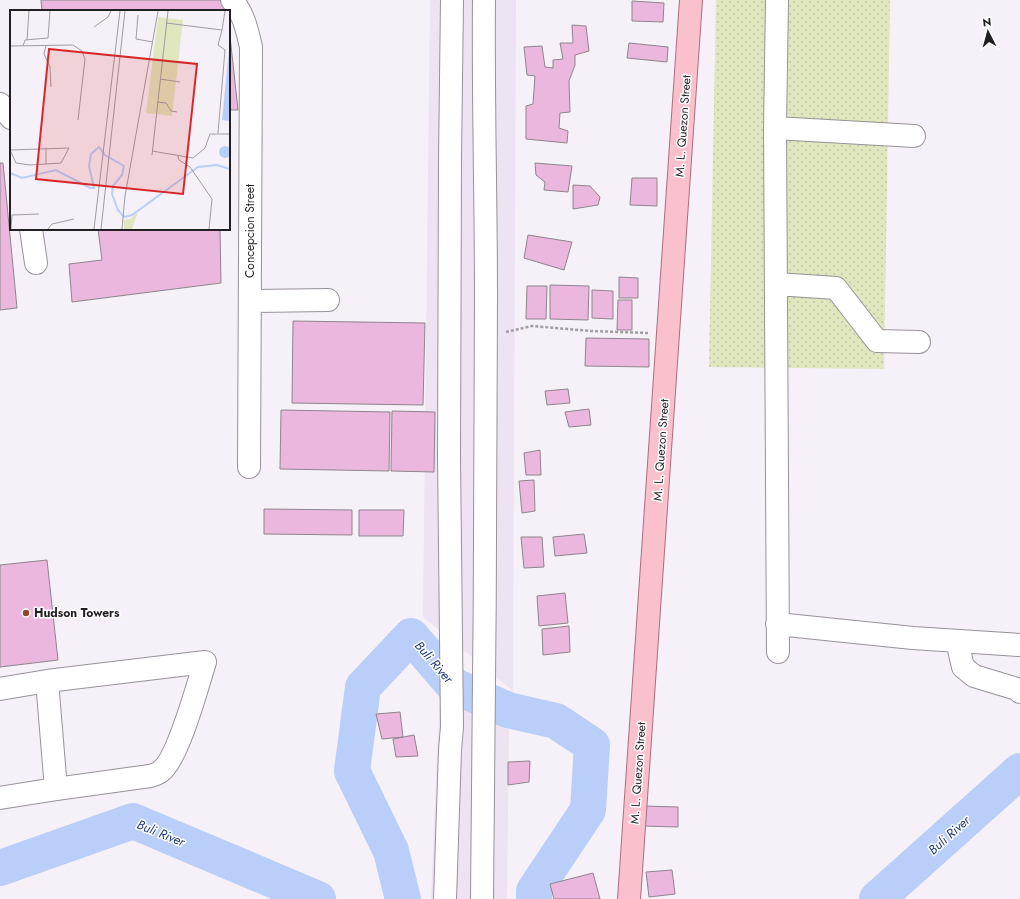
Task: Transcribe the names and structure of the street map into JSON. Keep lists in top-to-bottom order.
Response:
{
  "streets": {
    "main road": ["M. L. Quezon Street"],
    "street": ["Concepcion Street"]
  },
  "water": ["Buli River"],
  "places": ["Hudson Towers"],
  "north": "top"
}
